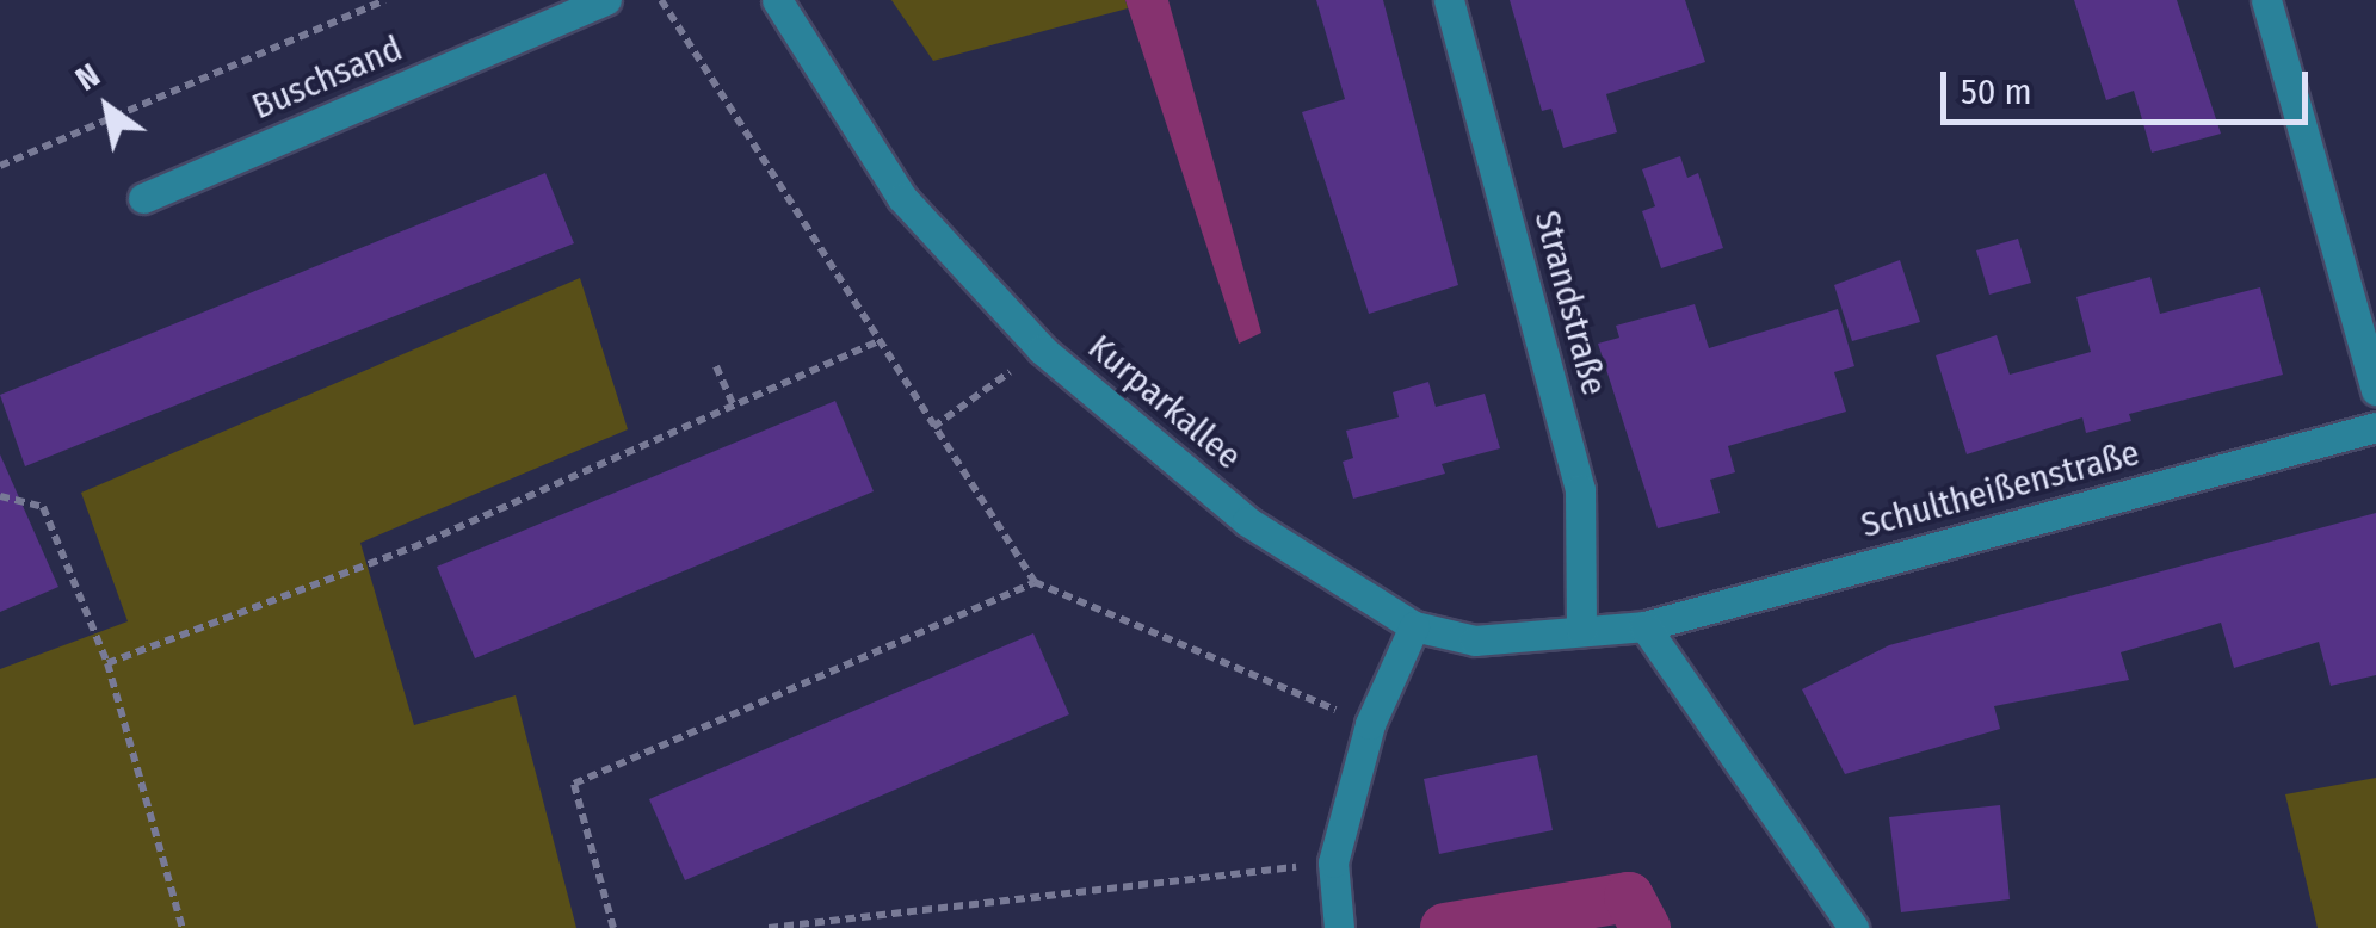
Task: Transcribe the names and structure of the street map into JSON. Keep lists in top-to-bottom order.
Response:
{
  "streets": {
    "street": [
      "Buschsand",
      "Strandstraße",
      "Kurparkallee",
      "Schultheißenstraße"
    ]
  },
  "crossings": [
    ["Strandstraße", "Kurparkallee"],
    ["Kurparkallee", "Schultheißenstraße"]
  ],
  "scale_bar": "50 m",
  "north": "top left"
}
